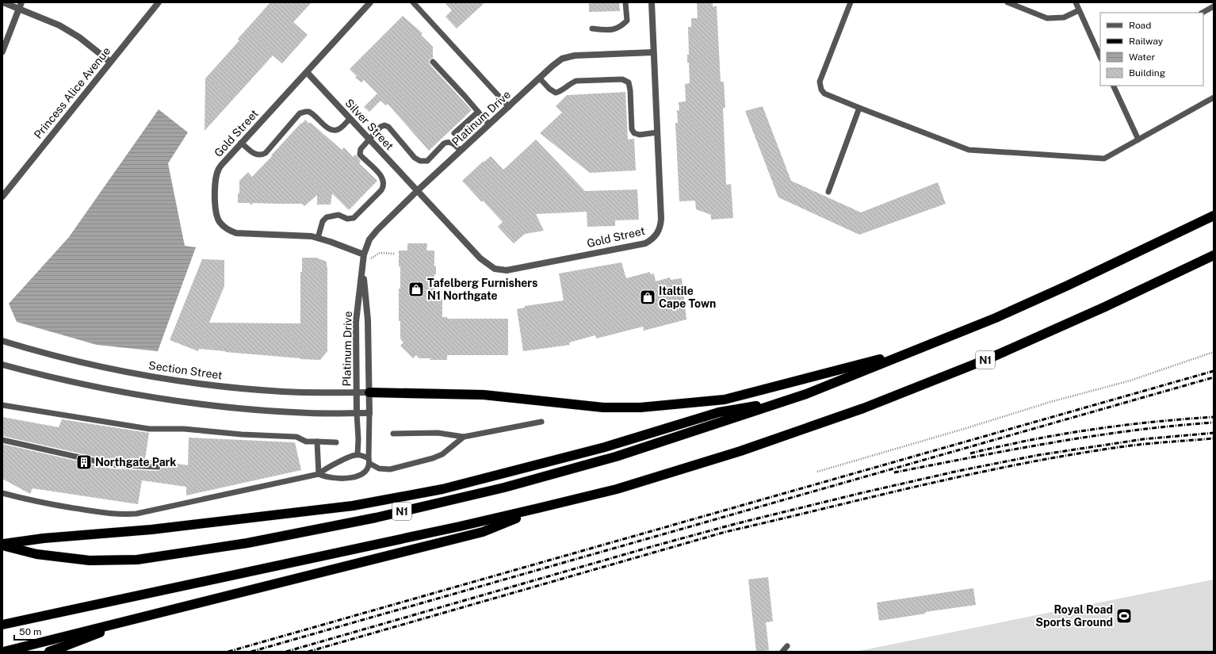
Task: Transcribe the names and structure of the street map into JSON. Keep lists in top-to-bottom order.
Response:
{
  "streets": {
    "highway": ["N1"],
    "street": [
      "Princess Alice Avenue",
      "Platinum Drive",
      "Silver Street",
      "Gold Street",
      "Section Street"
    ]
  },
  "crossings": [
    ["Platinum Drive", "Silver Street"],
    ["Platinum Drive", "Gold Street"],
    ["Platinum Drive", "Section Street"],
    ["Silver Street", "Gold Street"]
  ],
  "places": {
    "shop": ["Tafelberg Furnishers N1 Northgate", "Italtile Cape Town"],
    "building": ["Northgate Park"],
    "sports": ["Royal Road Sports Ground"]
  },
  "legend": [
    "Road",
    "Railway",
    "Water",
    "Building"
  ],
  "scale_bar": "50 m"
}
